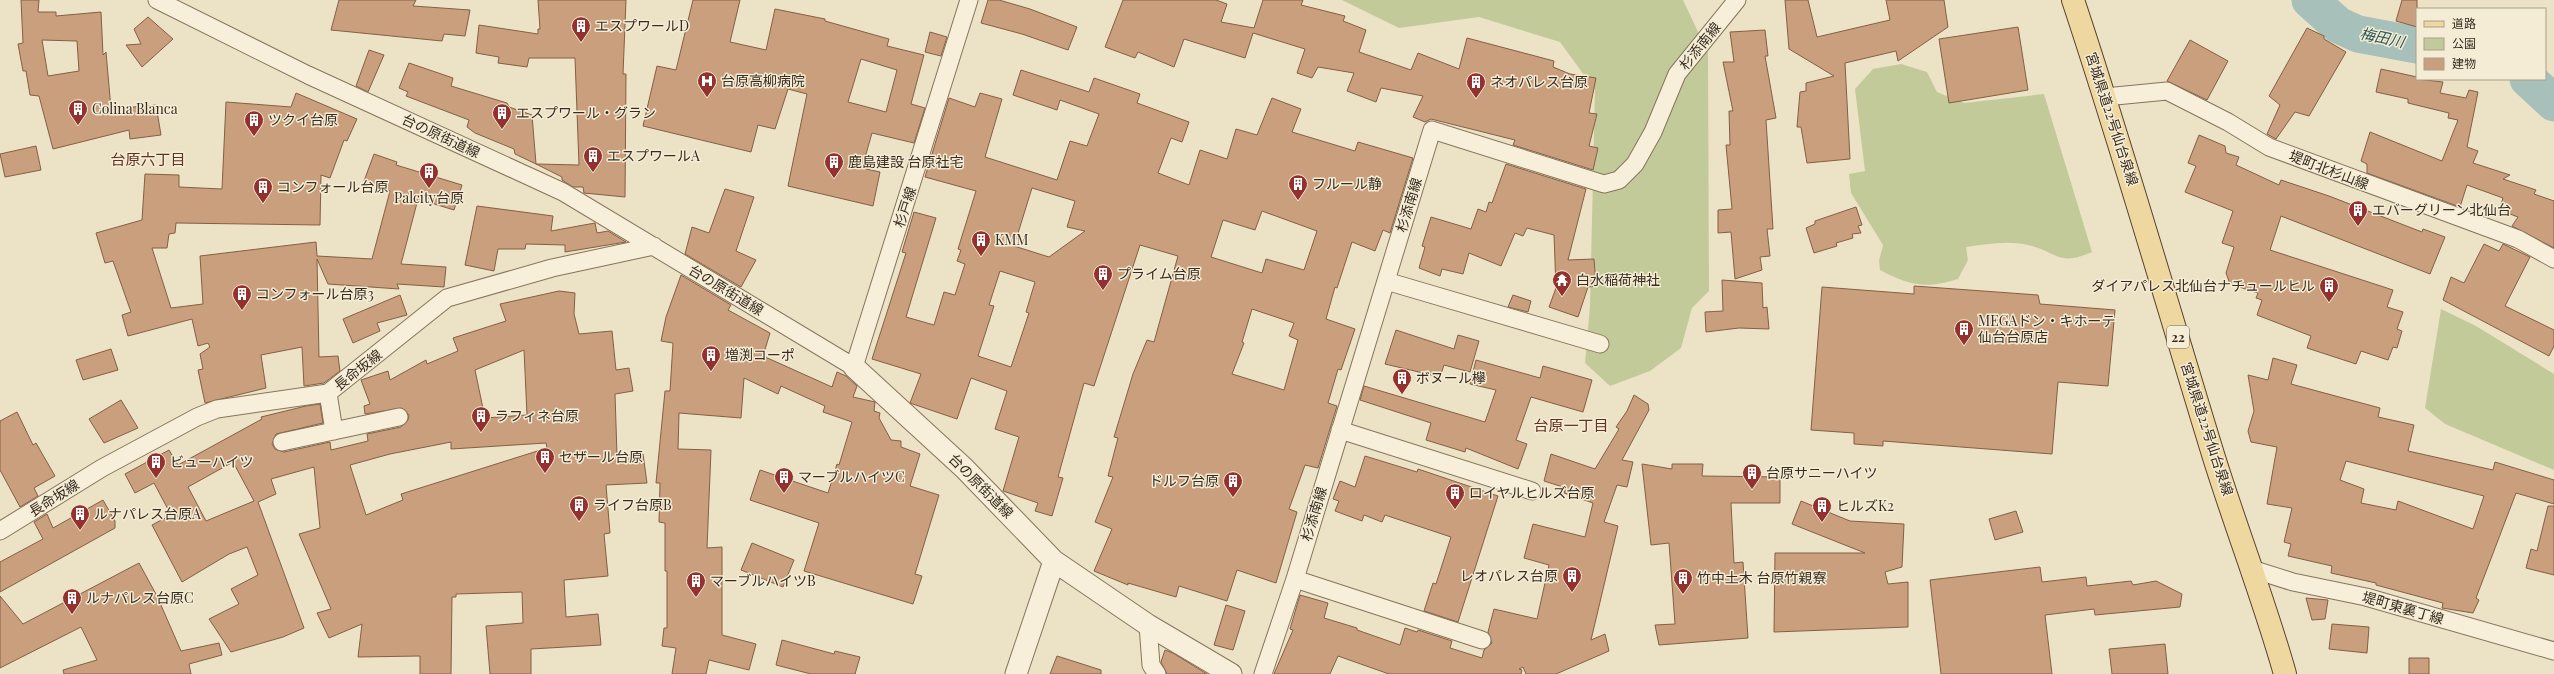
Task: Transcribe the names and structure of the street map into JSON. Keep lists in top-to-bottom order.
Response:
{
  "streets": {
    "main road": ["宮城県道22号仙台泉線", "22"],
    "street": [
      "杉添南線",
      "台の原街道線",
      "堤町北杉山線",
      "杉戸線",
      "長命坂線",
      "堤町東裏丁線"
    ]
  },
  "crossings": [
    ["宮城県道22号仙台泉線", "堤町北杉山線"],
    ["宮城県道22号仙台泉線", "堤町東裏丁線"],
    ["台の原街道線", "杉戸線"],
    ["台の原街道線", "長命坂線"]
  ],
  "districts": ["台原六丁目", "台原一丁目"],
  "water": ["梅田川"],
  "places": {
    "building": [
      "エスプワールD",
      "ネオパレス台原",
      "Colina Blanca",
      "エスプワール・グラン",
      "ツクイ台原",
      "エスプワールA",
      "鹿島建設 台原社宅",
      "Palcity台原",
      "フルール静",
      "コンフォール台原",
      "エバーグリーン北仙台",
      "KMM",
      "プライム台原",
      "ダイアパレス北仙台ナチュールヒル",
      "コンフォール台原3",
      "MEGAドン・キホーテ 仙台台原店",
      "増渕コーポ",
      "ボヌール欅",
      "ラフィネ台原",
      "セザール台原",
      "ビューハイツ",
      "台原サニーハイツ",
      "マーブルハイツC",
      "ドルフ台原",
      "ロイヤルヒルズ台原",
      "ライフ台原B",
      "ヒルズK2",
      "ルナパレス台原A",
      "レオパレス台原",
      "竹中土木 台原竹親寮",
      "マーブルハイツB",
      "ルナパレス台原C"
    ],
    "hospital": ["台原高柳病院"],
    "temple": ["白水稲荷神社"]
  },
  "legend": ["道路", "公園", "建物"]
}
